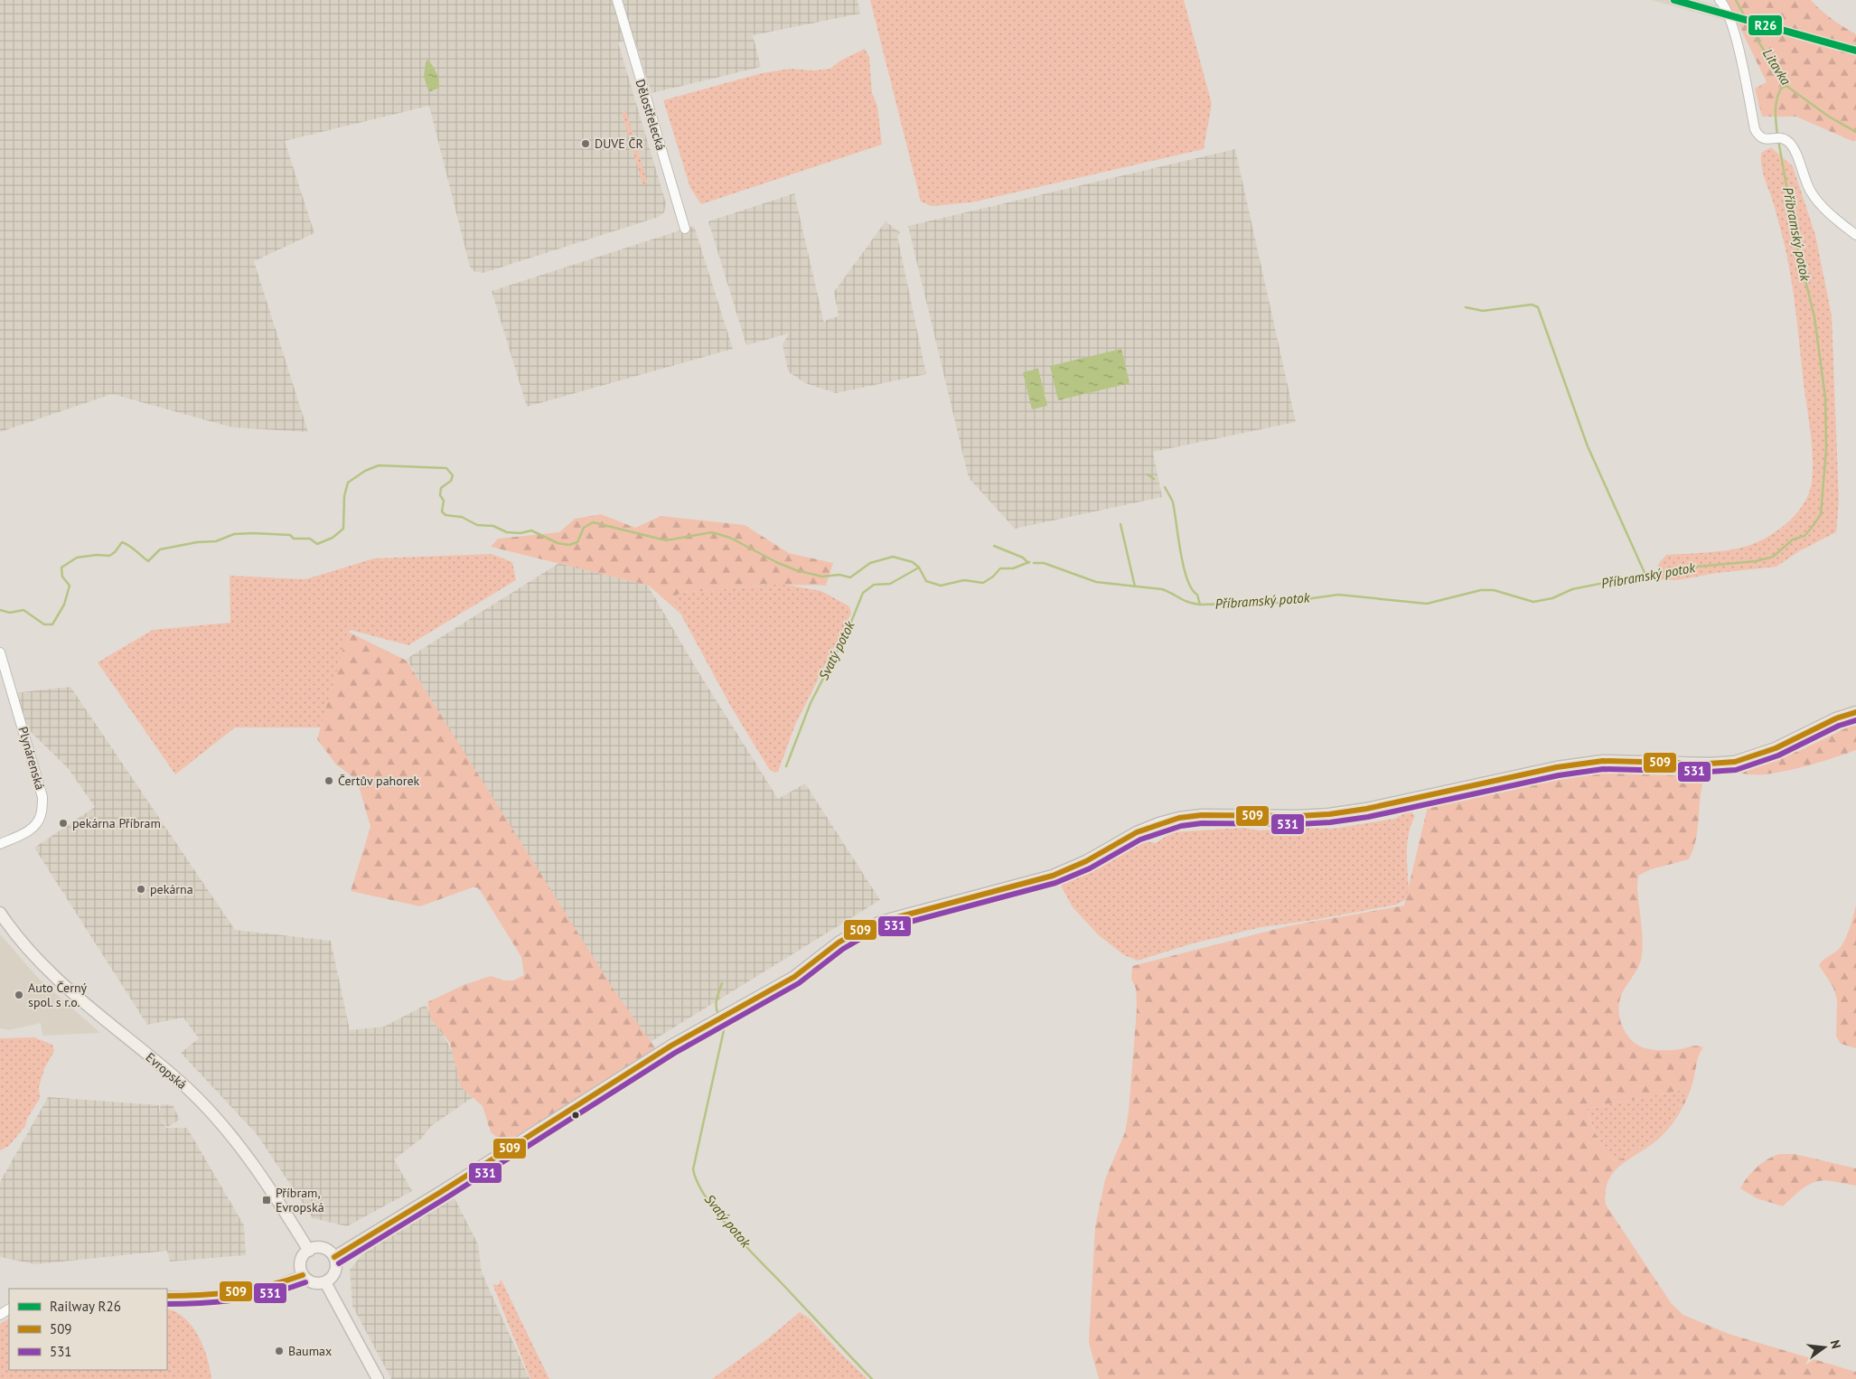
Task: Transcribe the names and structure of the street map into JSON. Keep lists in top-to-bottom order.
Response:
{
  "streets": {
    "main road": ["Evropská"],
    "street": ["Dělostřelecká", "Plynárenská"]
  },
  "water": ["Litavka", "Příbramský potok", "Svatý potok"],
  "places": {
    "other": [
      "DUVE ČR",
      "Čertův pahorek",
      "pekárna Příbram",
      "pekárna",
      "Auto Černý spol. s r.o.",
      "Baumax"
    ],
    "transit": ["Příbram, Evropská"]
  },
  "lines": ["rail line R26", "transit line 509", "transit line 531"],
  "legend": ["Railway R26", "509", "531"],
  "north": "right"
}
